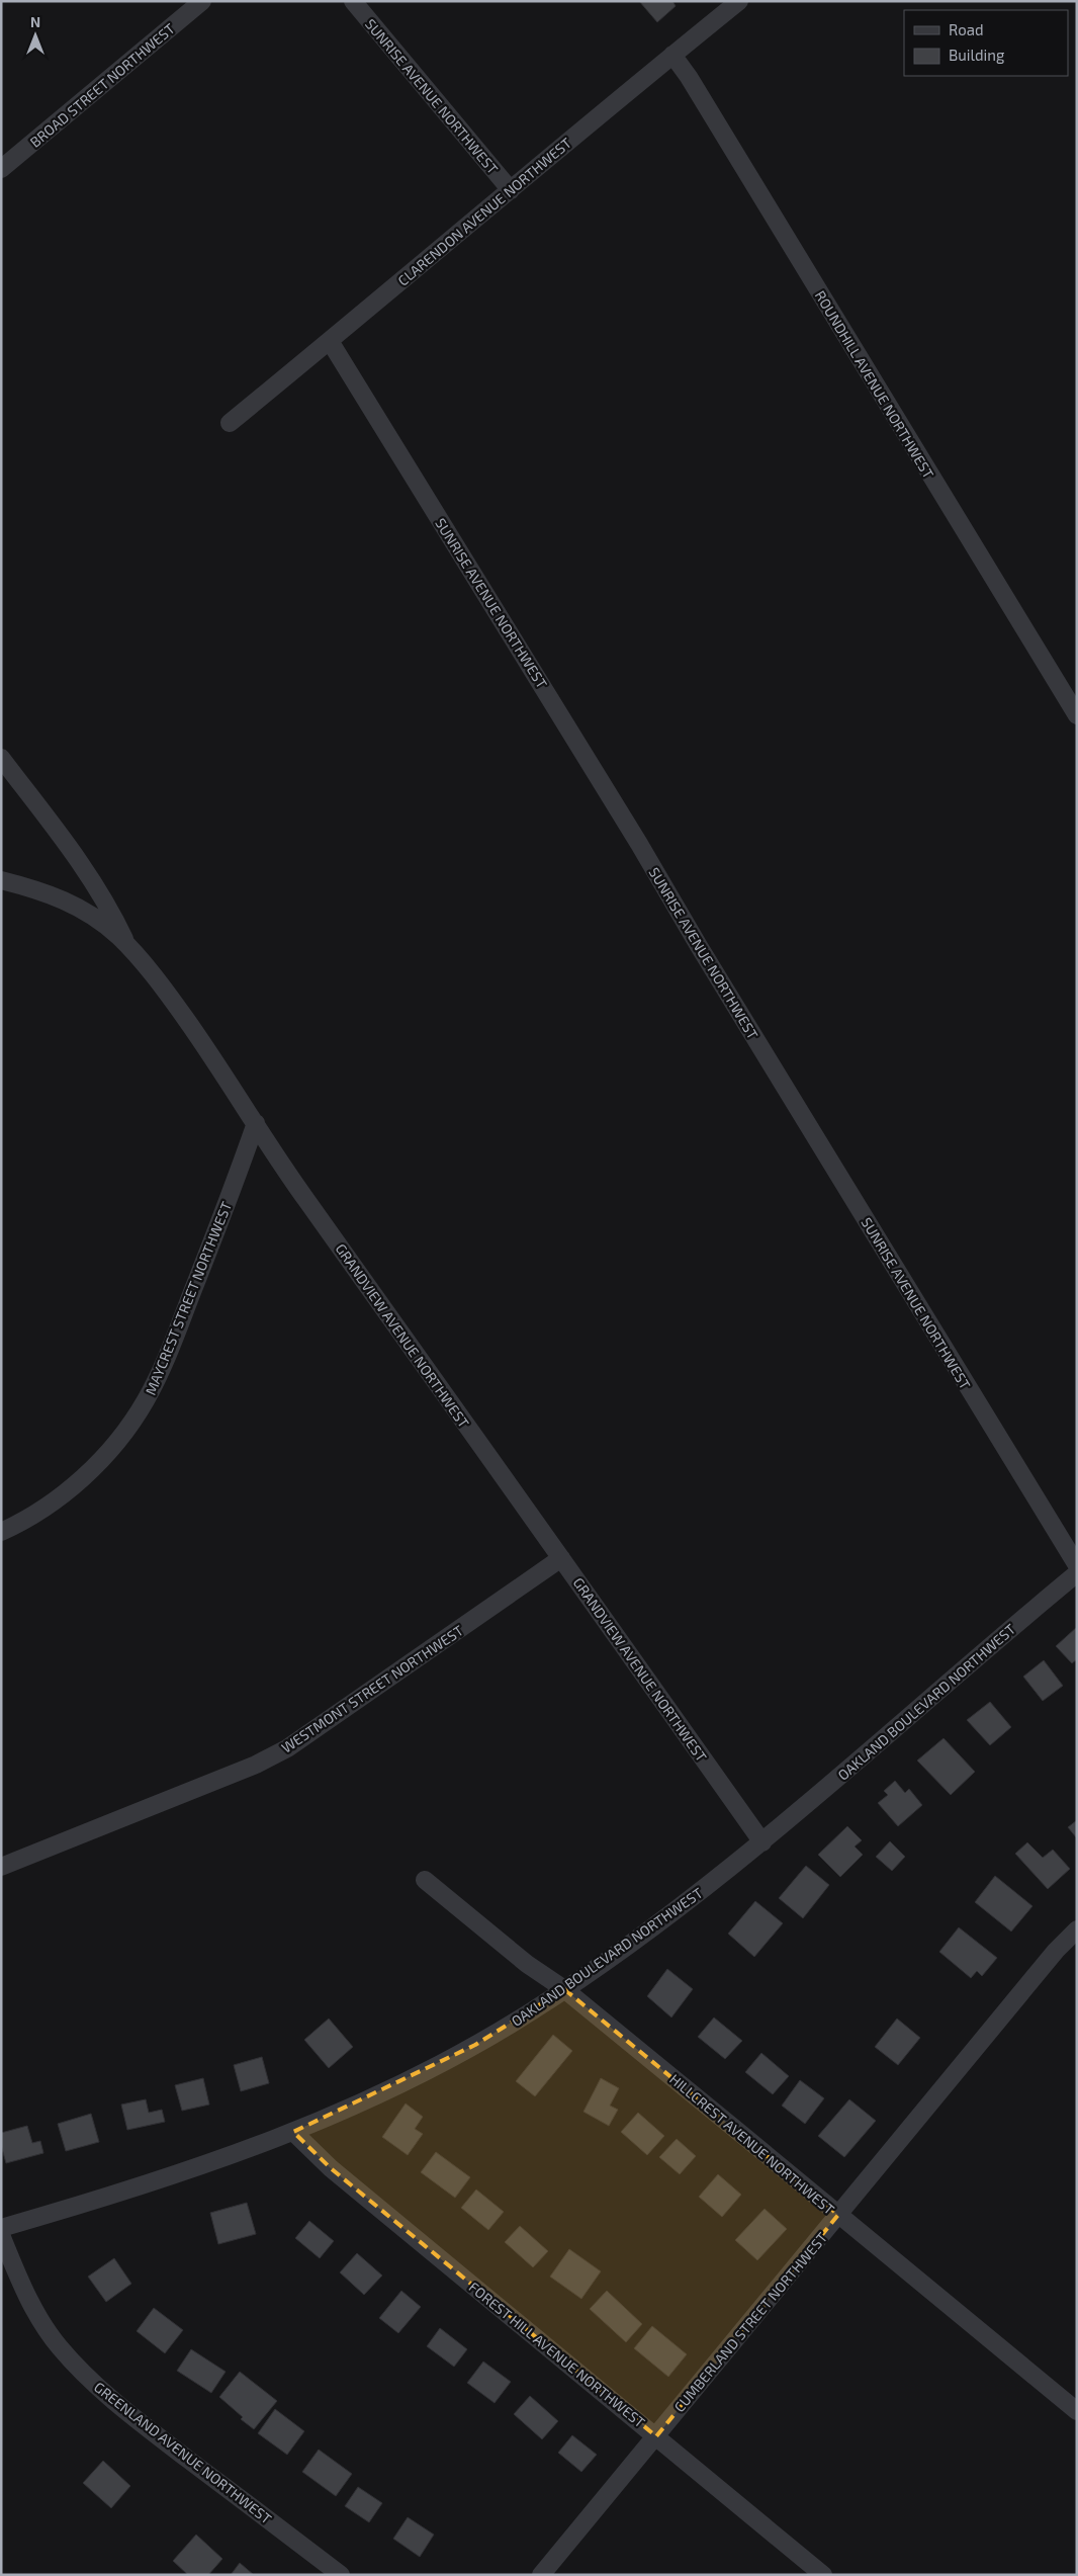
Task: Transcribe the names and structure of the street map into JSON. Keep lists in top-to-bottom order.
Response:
{
  "streets": {
    "street": [
      "BROAD STREET NORTHWEST",
      "SUNRISE AVENUE NORTHWEST",
      "CLARENDON AVENUE NORTHWEST",
      "ROUNDHILL AVENUE NORTHWEST",
      "MAYCREST STREET NORTHWEST",
      "GRANDVIEW AVENUE NORTHWEST",
      "WESTMONT STREET NORTHWEST",
      "OAKLAND BOULEVARD NORTHWEST",
      "HILLCREST AVENUE NORTHWEST",
      "CUMBERLAND STREET NORTHWEST",
      "FOREST HILL AVENUE NORTHWEST",
      "GREENLAND AVENUE NORTHWEST"
    ]
  },
  "crossings": [
    ["SUNRISE AVENUE NORTHWEST", "CLARENDON AVENUE NORTHWEST"],
    ["CLARENDON AVENUE NORTHWEST", "ROUNDHILL AVENUE NORTHWEST"],
    ["MAYCREST STREET NORTHWEST", "GRANDVIEW AVENUE NORTHWEST"],
    ["GRANDVIEW AVENUE NORTHWEST", "WESTMONT STREET NORTHWEST"],
    ["GRANDVIEW AVENUE NORTHWEST", "OAKLAND BOULEVARD NORTHWEST"],
    ["OAKLAND BOULEVARD NORTHWEST", "HILLCREST AVENUE NORTHWEST"],
    ["OAKLAND BOULEVARD NORTHWEST", "FOREST HILL AVENUE NORTHWEST"],
    ["HILLCREST AVENUE NORTHWEST", "CUMBERLAND STREET NORTHWEST"],
    ["CUMBERLAND STREET NORTHWEST", "FOREST HILL AVENUE NORTHWEST"]
  ],
  "legend": ["Road", "Building"],
  "north": "top"
}
